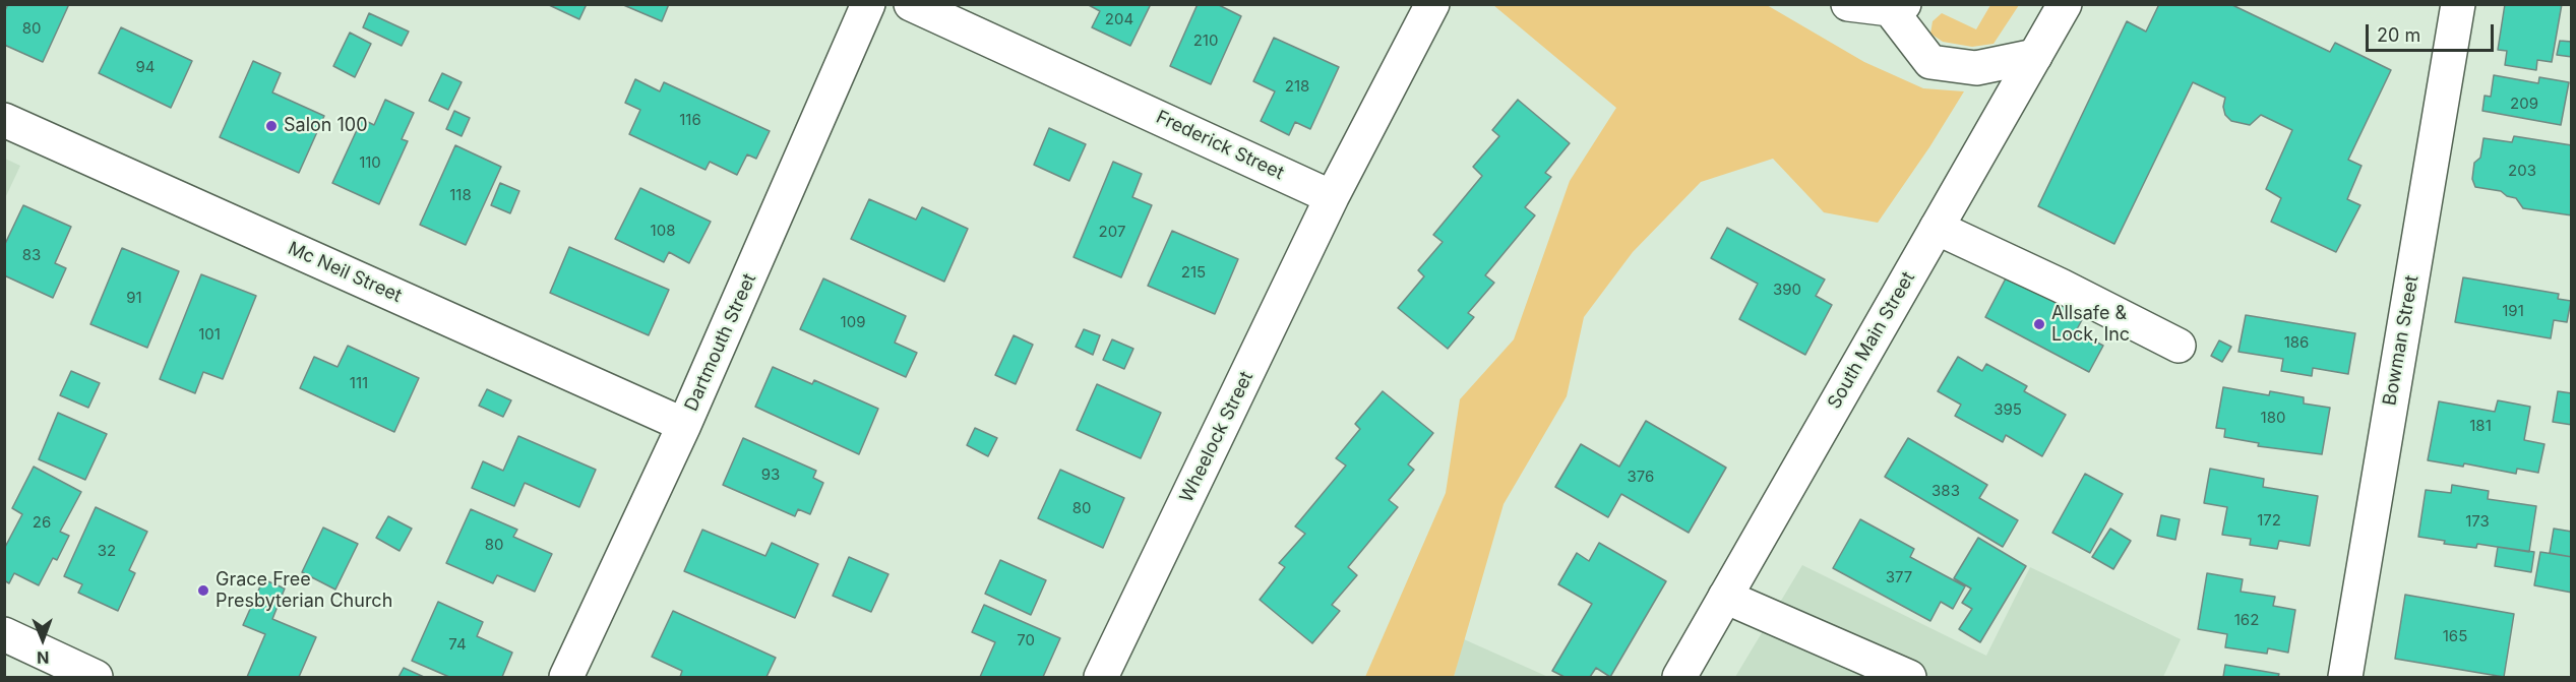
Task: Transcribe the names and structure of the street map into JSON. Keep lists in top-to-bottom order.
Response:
{
  "streets": {
    "street": [
      "Frederick Street",
      "Mc Neil Street",
      "South Main Street",
      "Bowman Street",
      "Dartmouth Street",
      "Wheelock Street"
    ]
  },
  "crossings": [
    ["Frederick Street", "Wheelock Street"],
    ["Mc Neil Street", "Dartmouth Street"]
  ],
  "places": ["Salon 100", "Allsafe & Lock, Inc", "Grace Free Presbyterian Church"],
  "house_numbers": [
    "204",
    "80",
    "210",
    "94",
    "218",
    "209",
    "116",
    "110",
    "203",
    "118",
    "108",
    "207",
    "83",
    "215",
    "390",
    "91",
    "191",
    "109",
    "101",
    "186",
    "111",
    "395",
    "180",
    "181",
    "93",
    "376",
    "383",
    "80",
    "172",
    "173",
    "26",
    "80",
    "32",
    "377",
    "162",
    "165",
    "70",
    "74"
  ],
  "scale_bar": "20 m",
  "north": "bottom"
}
